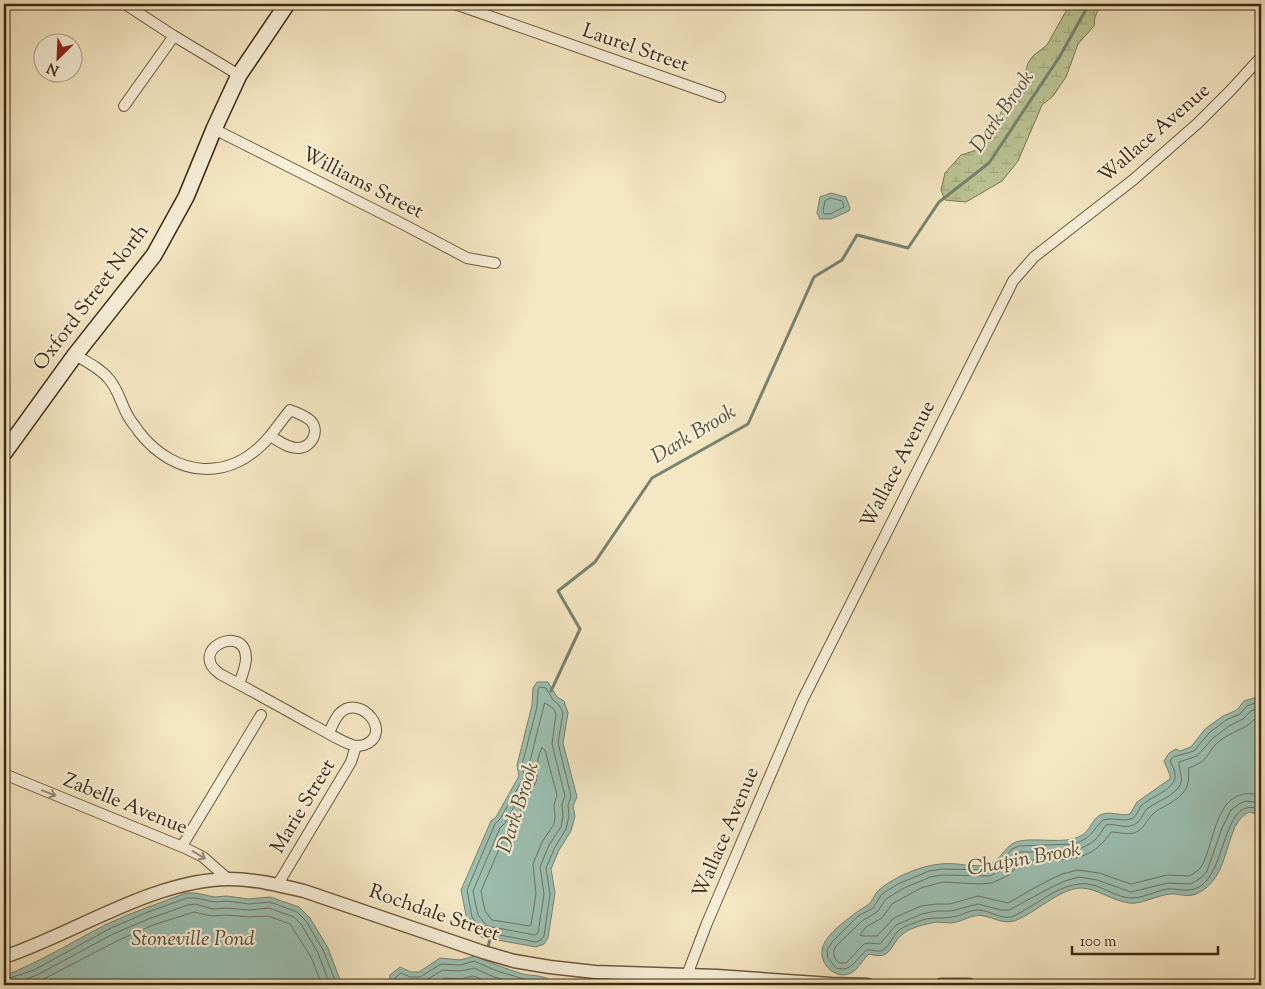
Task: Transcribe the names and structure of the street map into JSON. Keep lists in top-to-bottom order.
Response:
{
  "streets": {
    "main road": ["Oxford Street North"],
    "street": [
      "Laurel Street",
      "Wallace Avenue",
      "Williams Street",
      "Zabelle Avenue",
      "Marie Street",
      "Rochdale Street"
    ]
  },
  "crossings": [
    ["Wallace Avenue", "Rochdale Street"],
    ["Williams Street", "Oxford Street North"],
    ["Zabelle Avenue", "Rochdale Street"],
    ["Marie Street", "Rochdale Street"]
  ],
  "one_way": ["Zabelle Avenue"],
  "water": ["Dark Brook", "Chapin Brook", "Stoneville Pond"],
  "scale_bar": "100 m",
  "north": "bottom left"
}
